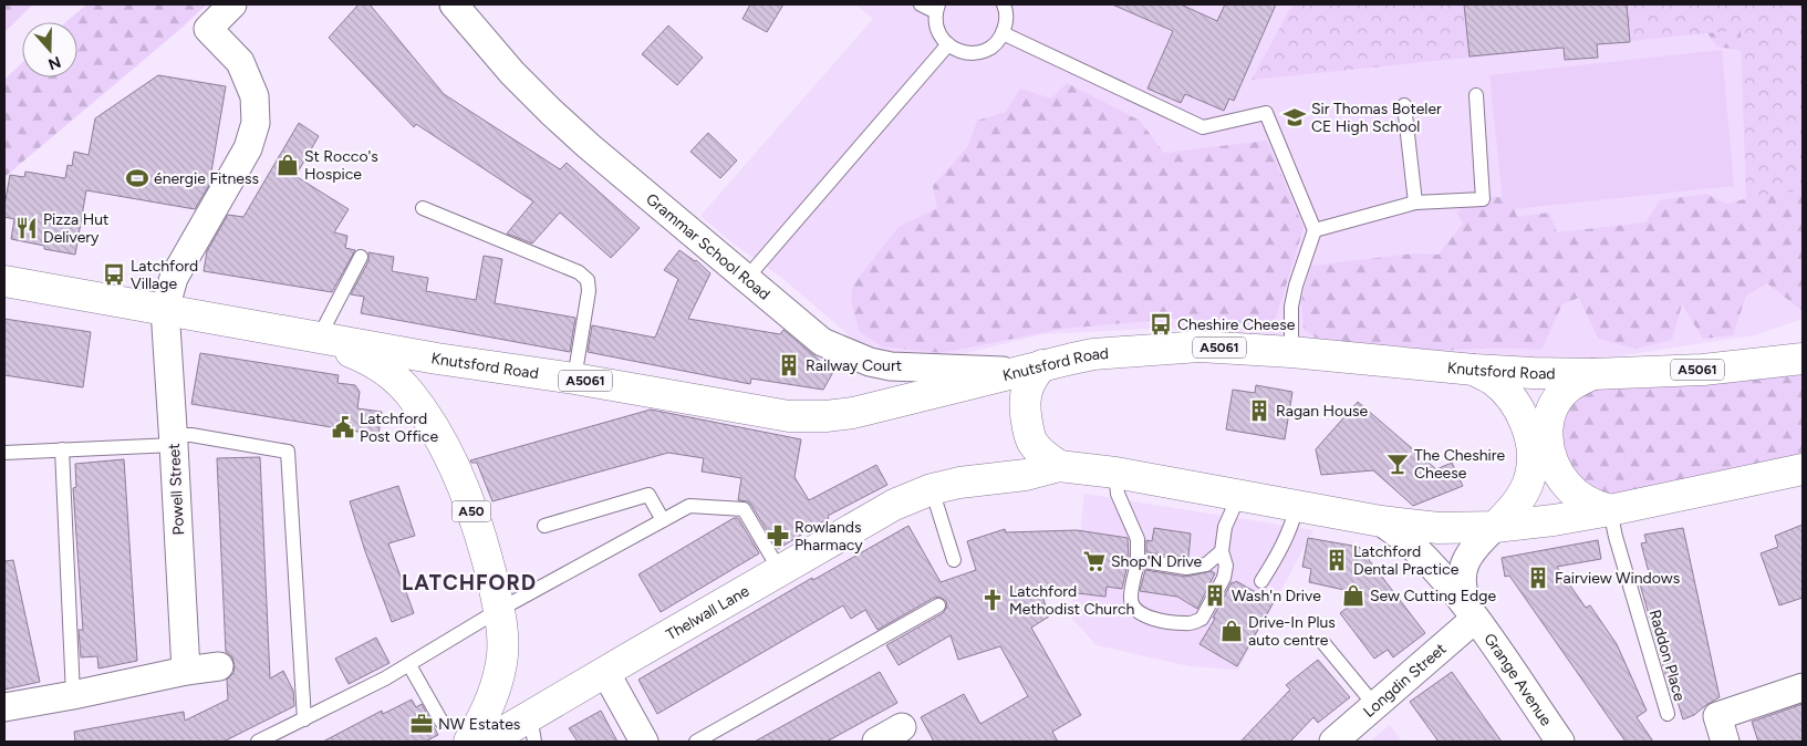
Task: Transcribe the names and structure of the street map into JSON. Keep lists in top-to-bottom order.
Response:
{
  "streets": {
    "highway": [
      "A5061",
      "Knutsford Road",
      "A50",
      "Thelwall Lane"
    ],
    "street": [
      "Grammar School Road",
      "Powell Street",
      "Longdin Street",
      "Grange Avenue"
    ],
    "lane": ["Raddon Place"]
  },
  "crossings": [
    ["Grammar School Road", "Knutsford Road"],
    ["A5061", "Knutsford Road"],
    ["A5061", "Grange Avenue"],
    ["Knutsford Road", "Powell Street"],
    ["Longdin Street", "Grange Avenue"]
  ],
  "districts": ["LATCHFORD"],
  "places": {
    "school or university": ["Sir Thomas Boteler CE High School"],
    "shop": ["St Rocco's Hospice", "Sew Cutting Edge", "Drive-In Plus auto centre"],
    "sports": ["énergie Fitness"],
    "restaurant": ["Pizza Hut Delivery"],
    "bus stop": ["Latchford Village", "Cheshire Cheese"],
    "building": [
      "Railway Court",
      "Ragan House",
      "Latchford Dental Practice",
      "Fairview Windows",
      "Wash'n Drive"
    ],
    "public building": ["Latchford Post Office"],
    "bar": ["The Cheshire Cheese"],
    "pharmacy": ["Rowlands Pharmacy"],
    "supermarket": ["Shop'N Drive"],
    "church": ["Latchford Methodist Church"],
    "office": ["NW Estates"]
  },
  "north": "bottom"
}
